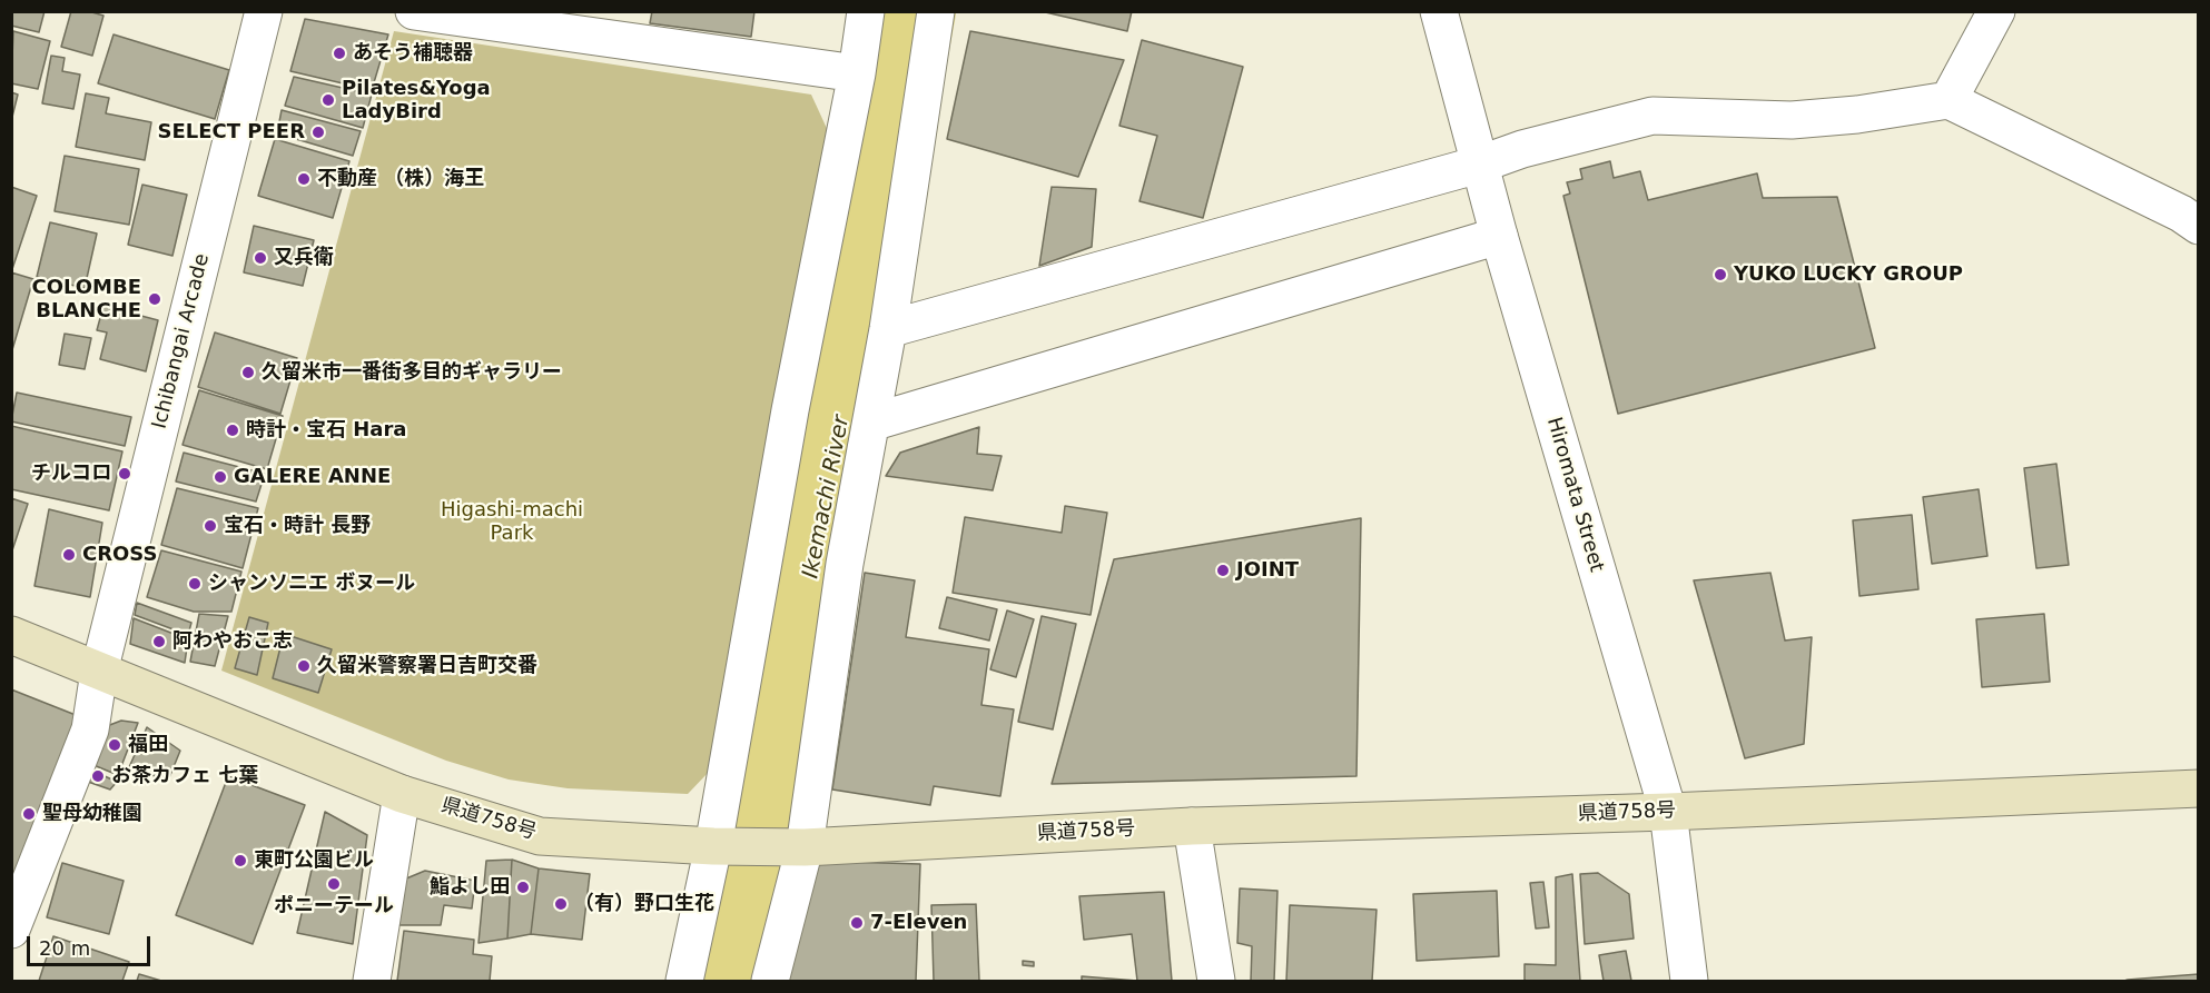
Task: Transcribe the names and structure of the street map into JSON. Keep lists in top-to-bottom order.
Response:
{
  "streets": {
    "main road": ["県道758号"],
    "street": ["Ichibangai Arcade", "Hiromata Street"]
  },
  "crossings": [
    ["Ichibangai Arcade", "県道758号"],
    ["Hiromata Street", "県道758号"]
  ],
  "water": ["Ikemachi River"],
  "parks": ["Higashi-machi Park"],
  "places": [
    "あそう補聴器",
    "Pilates&Yoga LadyBird",
    "SELECT PEER",
    "不動産 （株）海王",
    "又兵衛",
    "YUKO LUCKY GROUP",
    "COLOMBE BLANCHE",
    "久留米市一番街多目的ギャラリー",
    "時計・宝石 Hara",
    "チルコロ",
    "GALERE ANNE",
    "宝石・時計 長野",
    "CROSS",
    "JOINT",
    "シャンソニエ ボヌール",
    "阿わやおこ志",
    "久留米警察署日吉町交番",
    "福田",
    "お茶カフェ 七葉",
    "聖母幼稚園",
    "東町公園ビル",
    "ポニーテール",
    "鮨よし田",
    "（有）野口生花",
    "7-Eleven"
  ],
  "scale_bar": "20 m"
}
